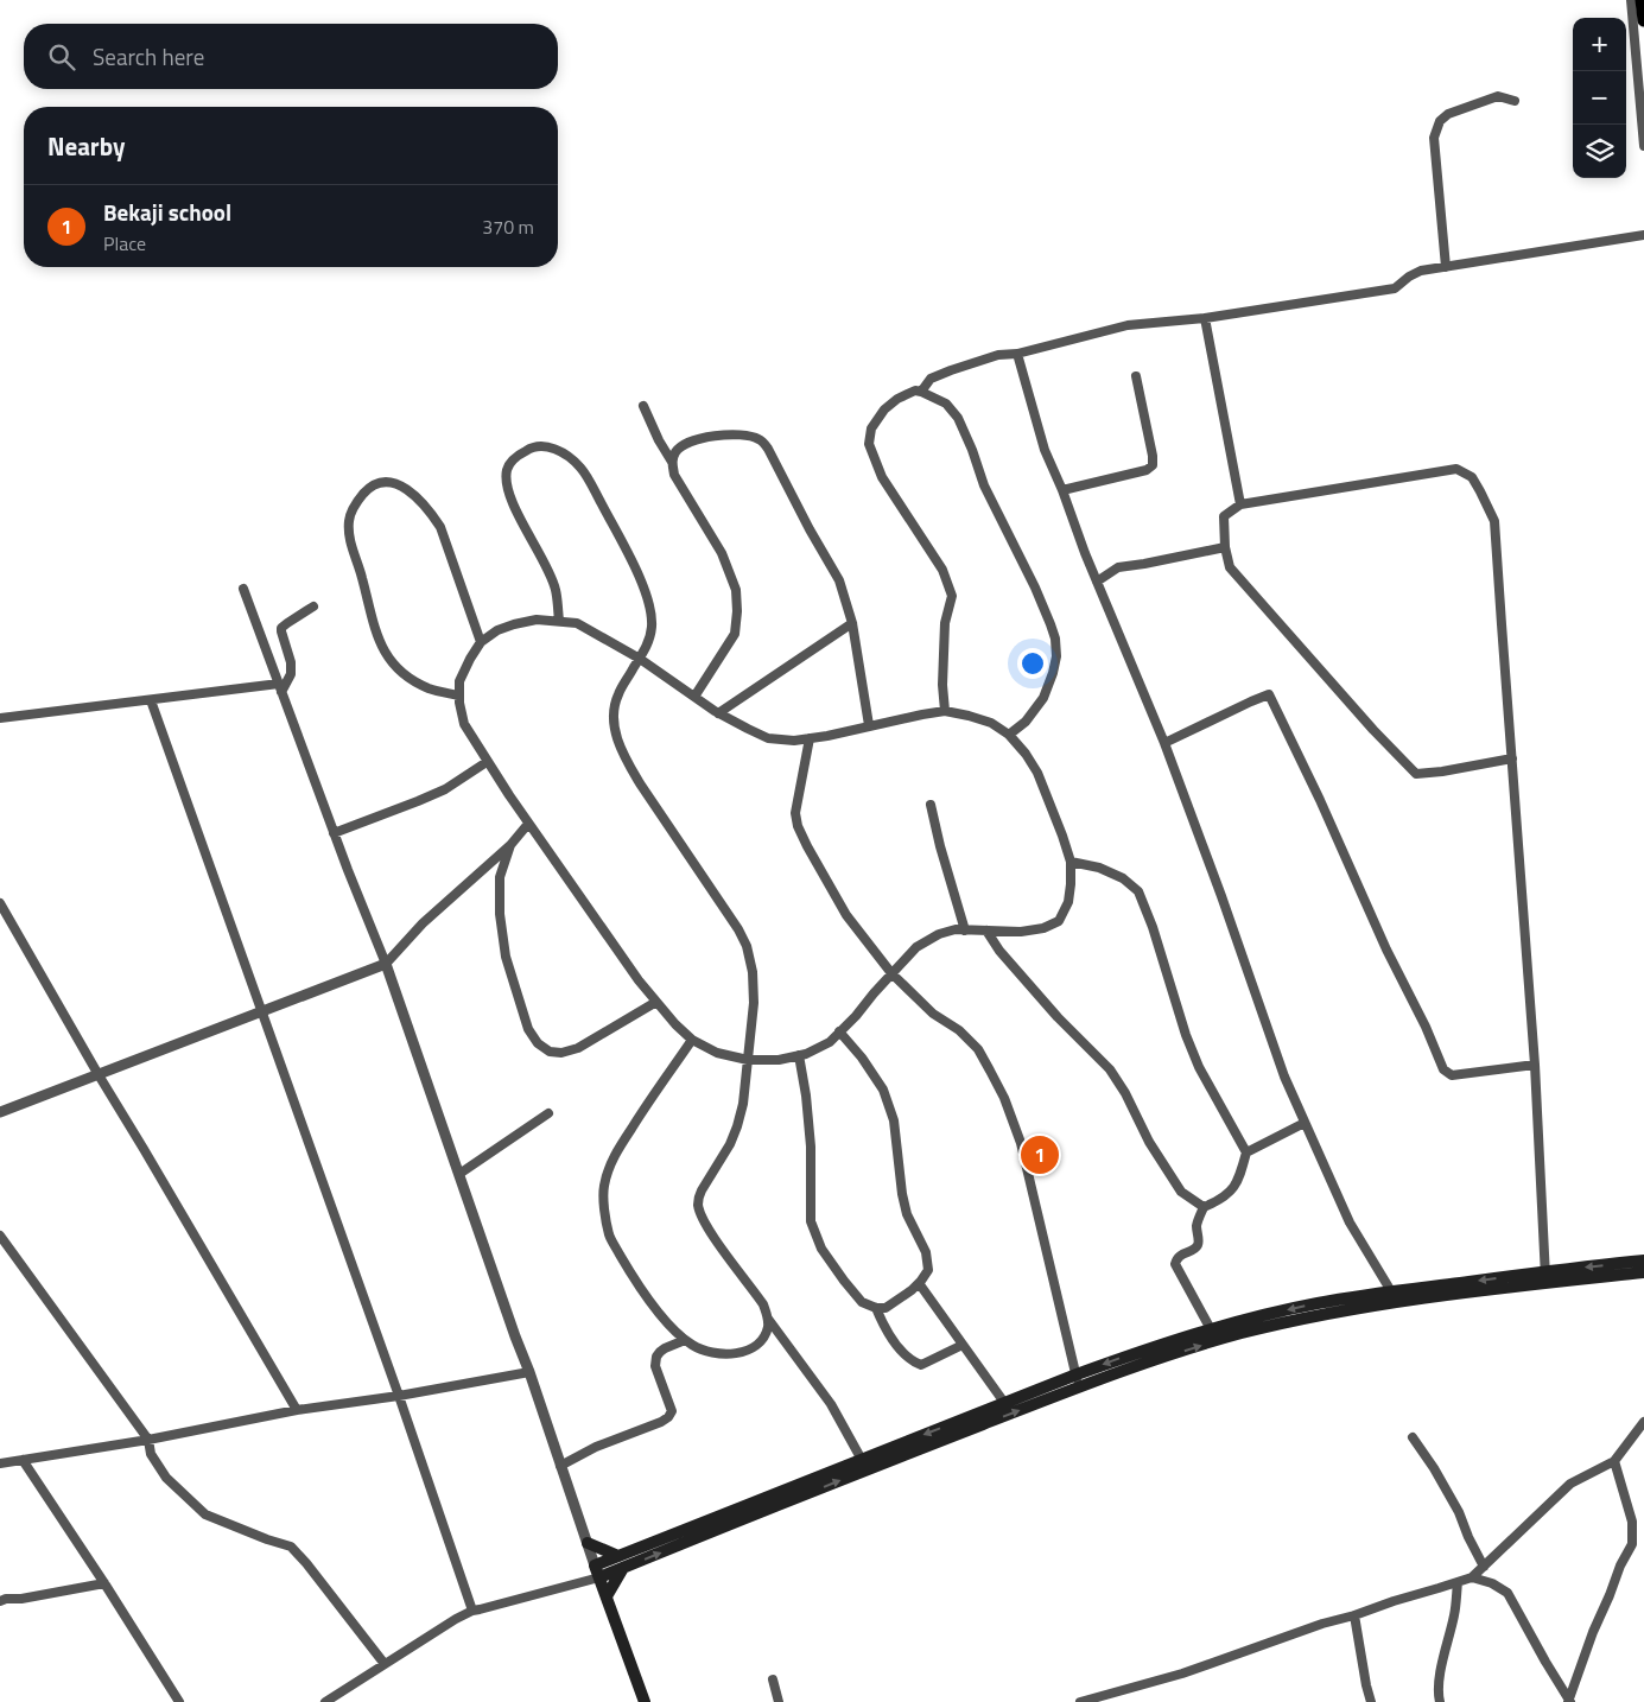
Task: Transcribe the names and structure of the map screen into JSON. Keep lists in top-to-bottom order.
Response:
{
  "page": {
    "map_buttons": ["+", "−"],
    "search": "Search here",
    "heading": "Nearby",
    "list": [
      {
        "mark": "1",
        "name": "Bekaji school",
        "note": "Place",
        "value": "370 m"
      }
    ],
    "pins": "1"
  }
}
